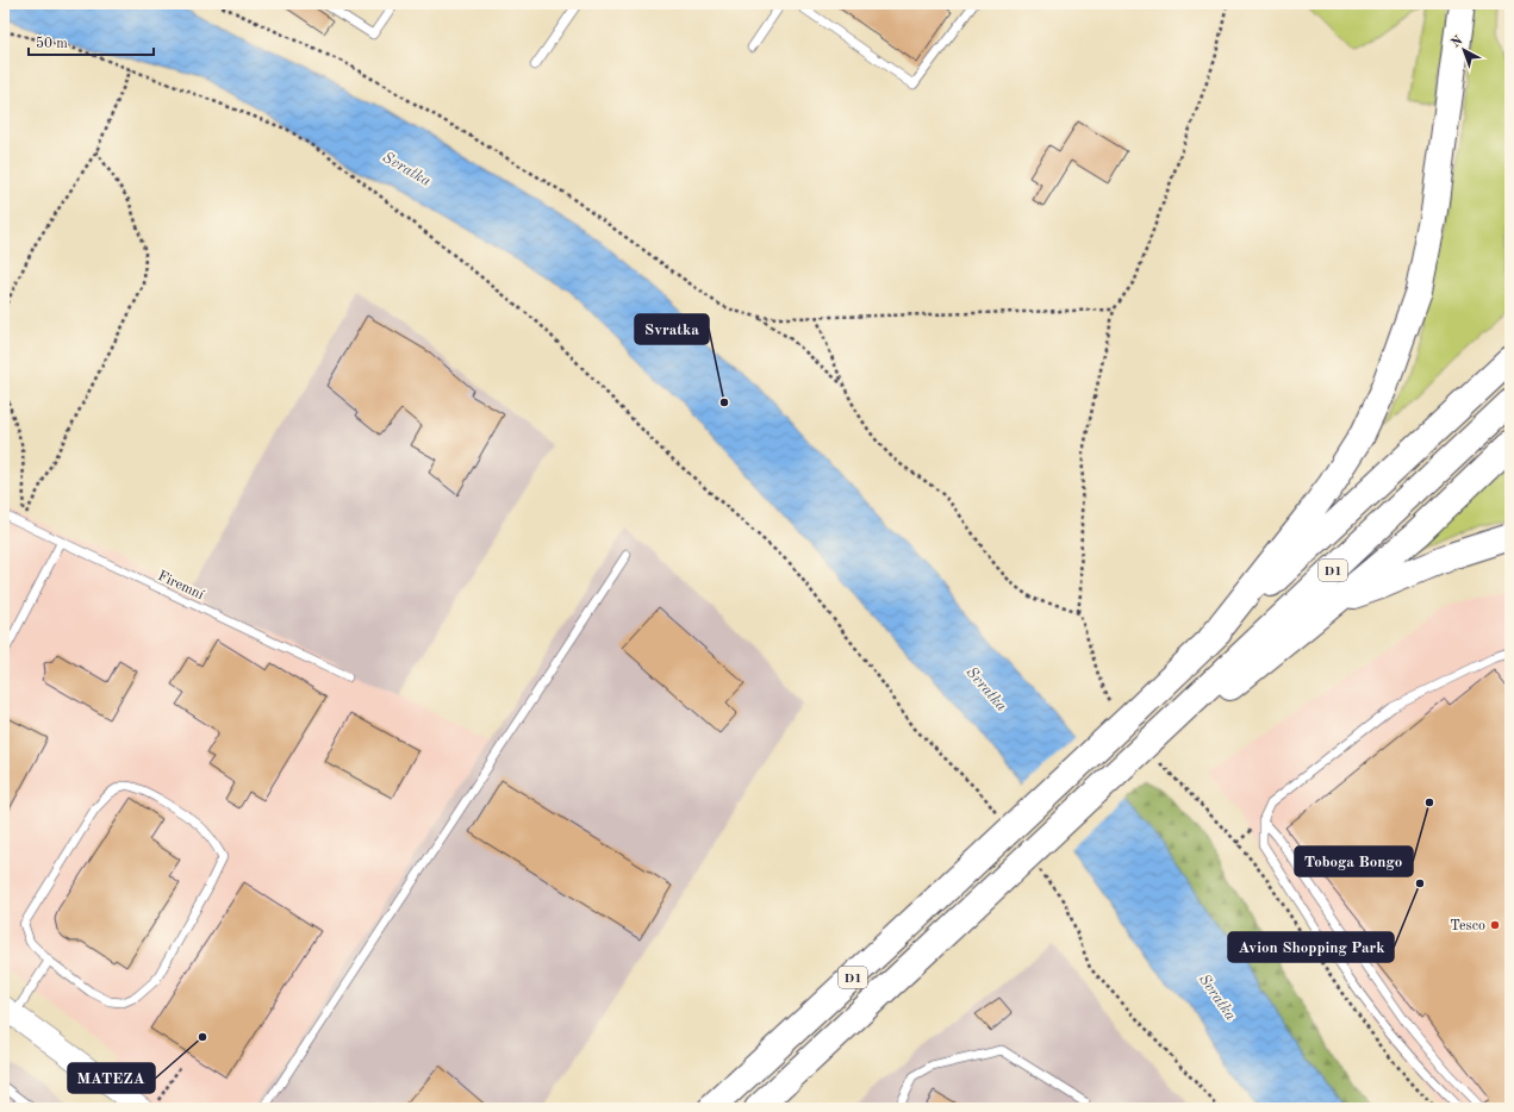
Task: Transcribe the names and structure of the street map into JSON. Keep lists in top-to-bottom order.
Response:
{
  "streets": {
    "highway": ["D1"],
    "lane": ["Firemní"]
  },
  "water": ["Svratka"],
  "places": [
    "Svratka",
    "Toboga Bongo",
    "Avion Shopping Park",
    "Tesco",
    "MATEZA"
  ],
  "scale_bar": "50 m",
  "north": "top left"
}
